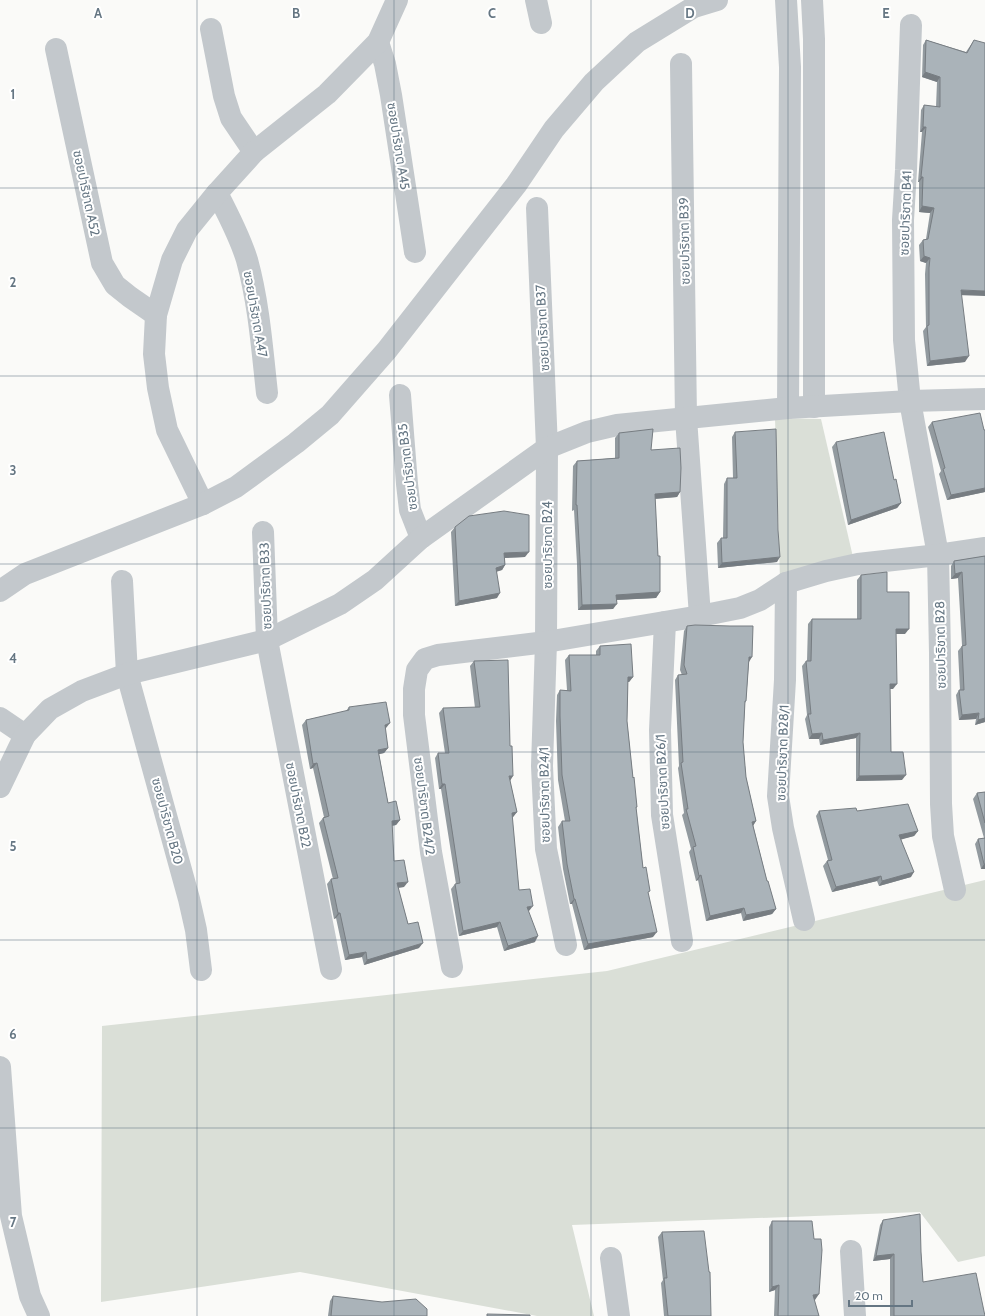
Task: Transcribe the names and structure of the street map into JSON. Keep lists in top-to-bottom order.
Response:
{
  "streets": {
    "street": [
      "ซอยปาริชาต A45",
      "ซอยปาริชาต A52",
      "ซอยปาริชาต B41",
      "ซอยปาริชาต B39",
      "ซอยปาริชาต A47",
      "ซอยปาริชาต B37",
      "ซอยปาริชาต B35",
      "ซอยปาริชาต B24",
      "ซอยปาริชาต B33",
      "ซอยปาริชาต B28",
      "ซอยปาริชาต B28/1",
      "ซอยปาริชาต B26/1",
      "ซอยปาริชาต B24/1",
      "ซอยปาริชาต B22",
      "ซอยปาริชาต B24/2",
      "ซอยปาริชาต B20"
    ]
  },
  "crossings": [
    ["ซอยปาริชาต B41", "ซอยปาริชาต B28"],
    ["ซอยปาริชาต B37", "ซอยปาริชาต B24"],
    ["ซอยปาริชาต B24", "ซอยปาริชาต B24/1"],
    ["ซอยปาริชาต B24", "ซอยปาริชาต B24/2"],
    ["ซอยปาริชาต B33", "ซอยปาริชาต B22"],
    ["ซอยปาริชาต B24/1", "ซอยปาริชาต B24/2"]
  ],
  "scale_bar": "20 m",
  "grid": {
    "columns": [
      "A",
      "B",
      "C",
      "D",
      "E"
    ],
    "rows": [
      "1",
      "2",
      "3",
      "4",
      "5",
      "6",
      "7"
    ]
  }
}
